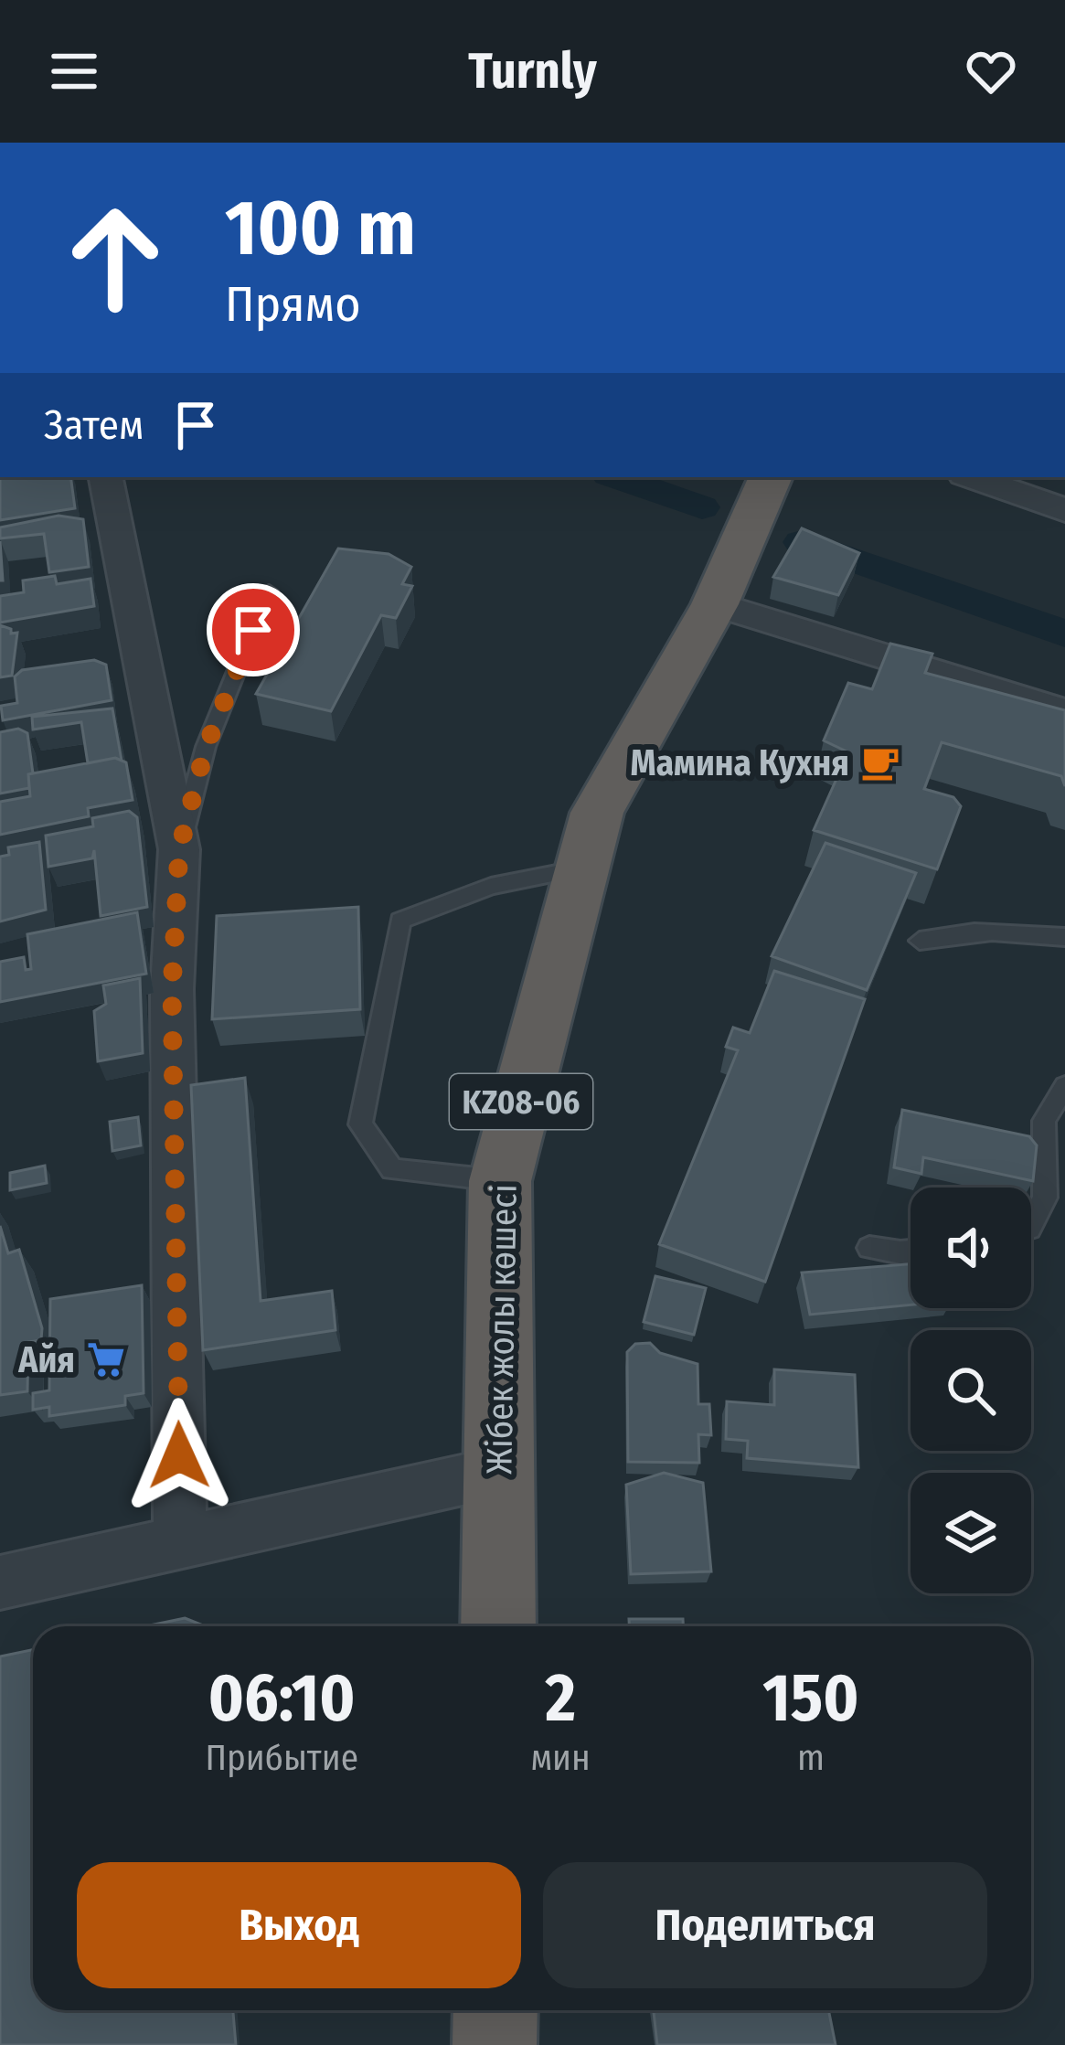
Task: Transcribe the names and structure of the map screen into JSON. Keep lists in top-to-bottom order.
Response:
{
  "streets": {
    "highway": ["KZ08-06", "Жібек жолы көшесі"]
  },
  "crossings": [
    ["KZ08-06", "Жібек жолы көшесі"]
  ],
  "places": {
    "cafe": ["Мамина Кухня"],
    "supermarket": ["Айя"]
  },
  "page": {
    "header": "Turnly",
    "turn": ["100 m", "Прямо"],
    "then": "Затем",
    "eta": [
      "06:10",
      "Прибытие",
      "2",
      "мин",
      "150",
      "m"
    ],
    "buttons": ["Выход", "Поделиться"]
  }
}
